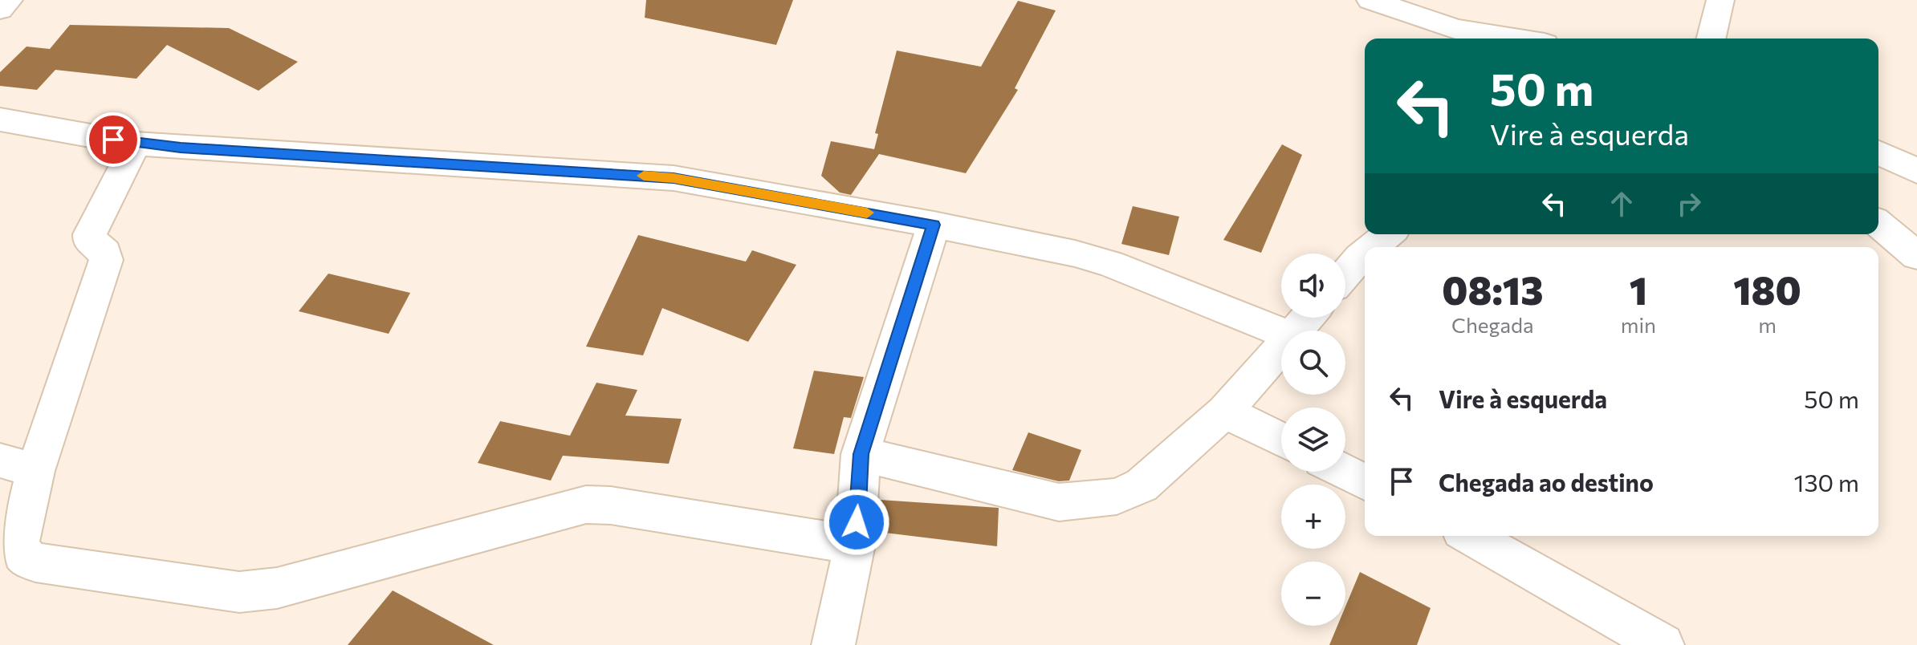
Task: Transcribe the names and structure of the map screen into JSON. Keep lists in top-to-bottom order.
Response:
{
  "page": {
    "turn": ["50 m", "Vire à esquerda"],
    "eta": [
      "08:13",
      "Chegada",
      "1",
      "min",
      "180",
      "m"
    ],
    "map_buttons": ["+", "−"],
    "list": [
      {
        "name": "Vire à esquerda",
        "value": "50 m"
      },
      {
        "name": "Chegada ao destino",
        "value": "130 m"
      }
    ]
  }
}
